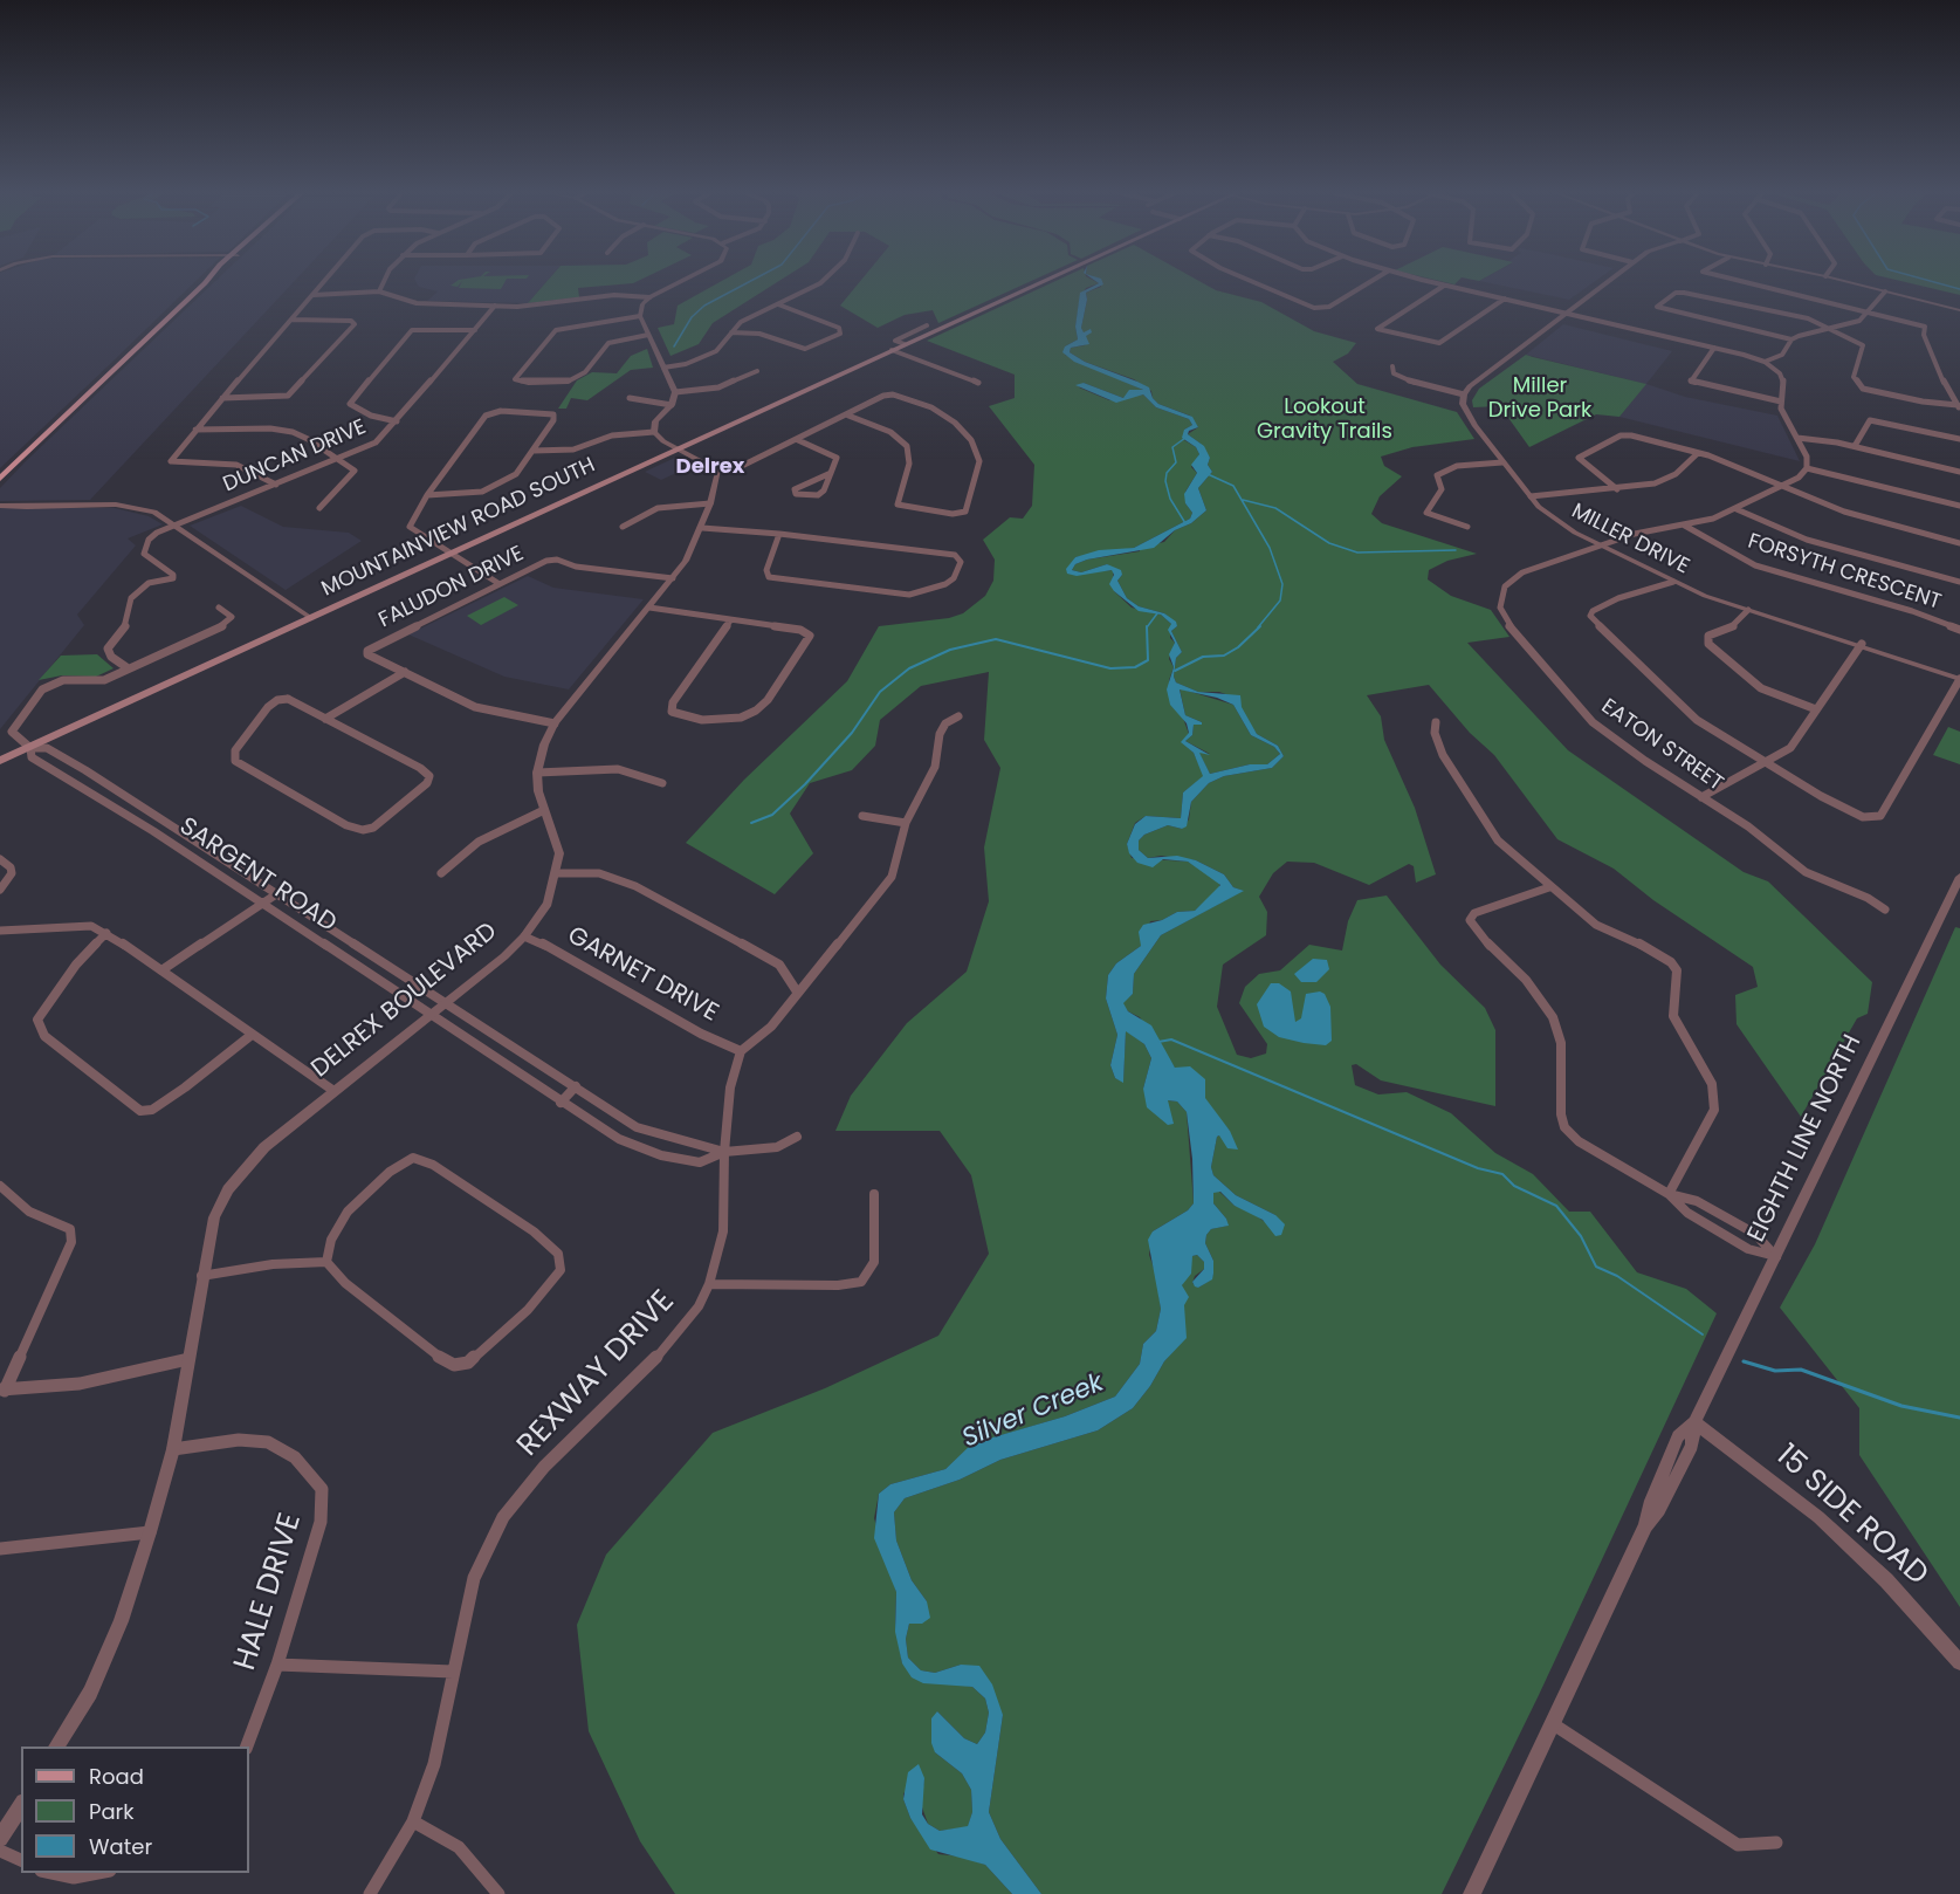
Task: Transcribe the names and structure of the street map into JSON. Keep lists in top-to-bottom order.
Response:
{
  "streets": {
    "main road": ["MOUNTAINVIEW ROAD SOUTH"],
    "street": [
      "DUNCAN DRIVE",
      "MILLER DRIVE",
      "FORSYTH CRESCENT",
      "FALUDON DRIVE",
      "EATON STREET",
      "SARGENT ROAD",
      "GARNET DRIVE",
      "DELREX BOULEVARD",
      "EIGHTH LINE NORTH",
      "REXWAY DRIVE",
      "15 SIDE ROAD",
      "HALE DRIVE"
    ]
  },
  "crossings": [
    ["MOUNTAINVIEW ROAD SOUTH", "SARGENT ROAD"],
    ["MILLER DRIVE", "EATON STREET"],
    ["FORSYTH CRESCENT", "EATON STREET"],
    ["FALUDON DRIVE", "DELREX BOULEVARD"],
    ["SARGENT ROAD", "DELREX BOULEVARD"],
    ["SARGENT ROAD", "REXWAY DRIVE"],
    ["GARNET DRIVE", "DELREX BOULEVARD"],
    ["GARNET DRIVE", "REXWAY DRIVE"],
    ["DELREX BOULEVARD", "HALE DRIVE"],
    ["EIGHTH LINE NORTH", "15 SIDE ROAD"]
  ],
  "districts": ["Delrex"],
  "water": ["Silver Creek"],
  "parks": ["Miller Drive Park", "Lookout Gravity Trails"],
  "legend": ["Road", "Park", "Water"]
}
